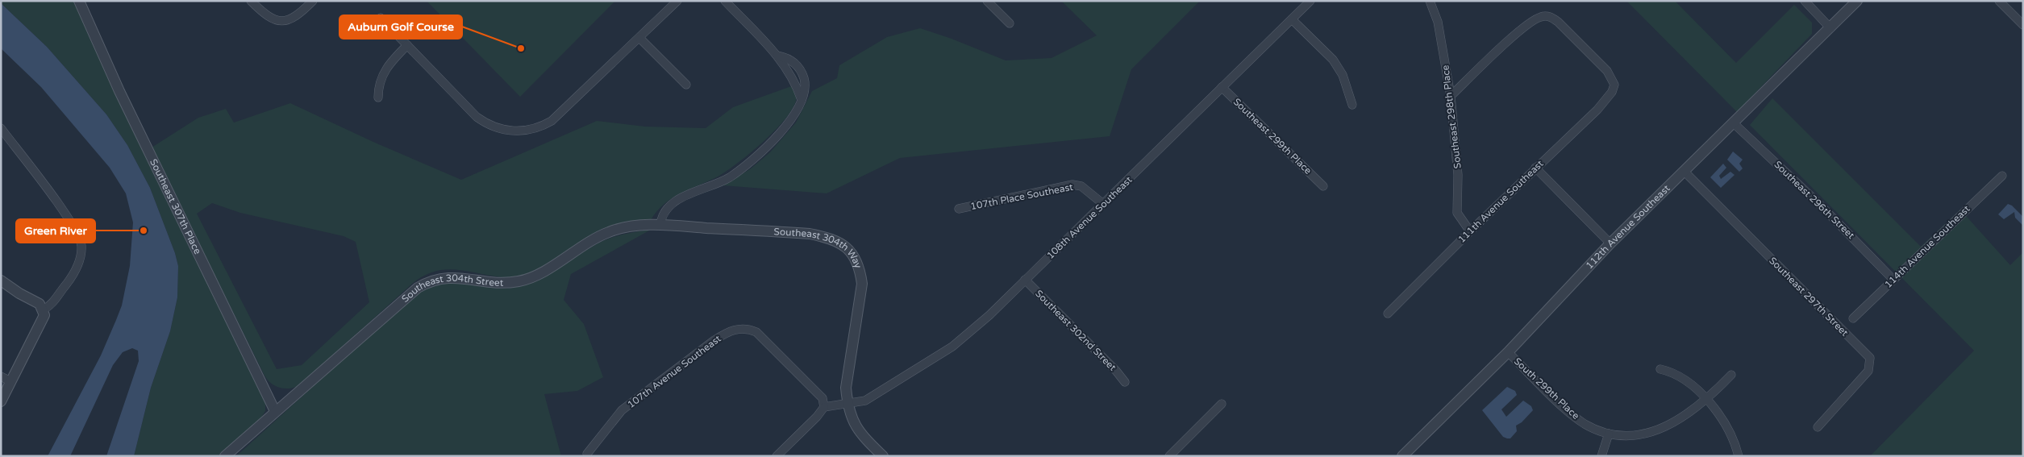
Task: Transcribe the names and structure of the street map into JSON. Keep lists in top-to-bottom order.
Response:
{
  "streets": {
    "street": [
      "Southeast 298th Place",
      "Southeast 299th Place",
      "107th Place Southeast",
      "Southeast 296th Street",
      "111th Avenue Southeast",
      "Southeast 307th Place",
      "108th Avenue Southeast",
      "112th Avenue Southeast",
      "114th Avenue Southeast",
      "Southeast 304th Way",
      "Southeast 304th Street",
      "Southeast 297th Street",
      "Southeast 302nd Street",
      "107th Avenue Southeast",
      "South 299th Place"
    ]
  },
  "crossings": [
    ["Southeast 298th Place", "111th Avenue Southeast"],
    ["Southeast 299th Place", "108th Avenue Southeast"],
    ["107th Place Southeast", "108th Avenue Southeast"],
    ["Southeast 296th Street", "112th Avenue Southeast"],
    ["Southeast 296th Street", "114th Avenue Southeast"],
    ["Southeast 307th Place", "Southeast 304th Street"],
    ["108th Avenue Southeast", "Southeast 304th Way"],
    ["108th Avenue Southeast", "Southeast 302nd Street"],
    ["112th Avenue Southeast", "Southeast 297th Street"],
    ["112th Avenue Southeast", "South 299th Place"],
    ["Southeast 304th Way", "Southeast 304th Street"]
  ],
  "places": ["Auburn Golf Course", "Green River"]
}
